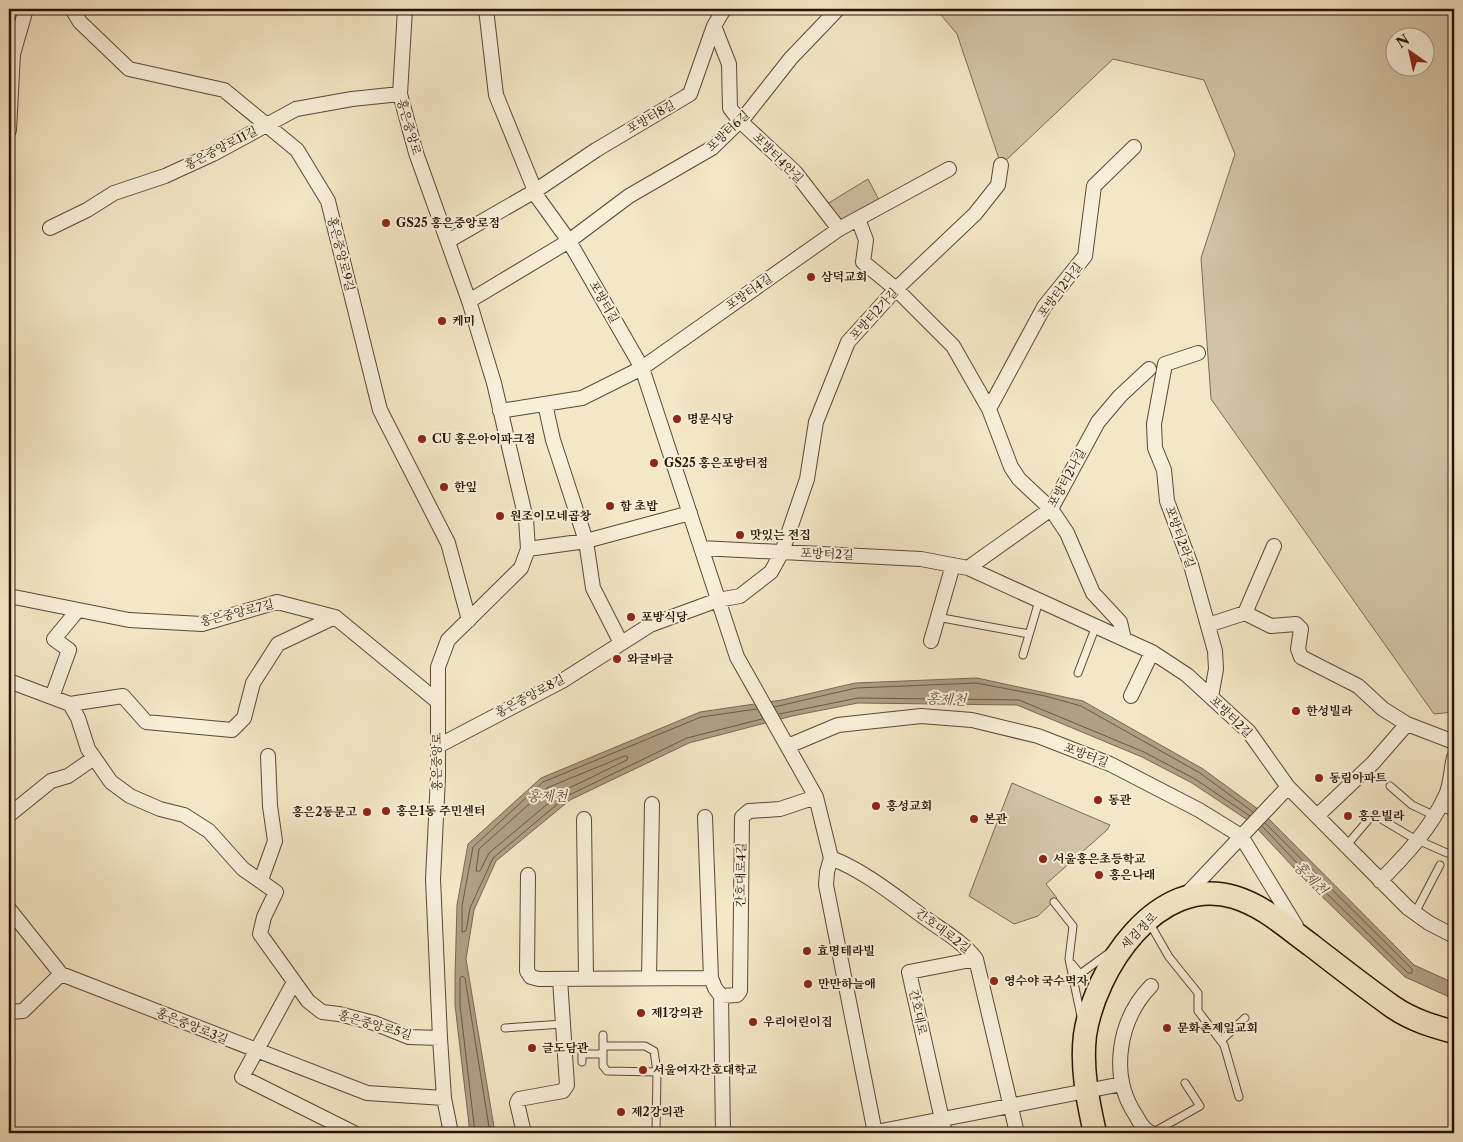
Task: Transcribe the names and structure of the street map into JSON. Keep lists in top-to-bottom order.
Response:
{
  "streets": {
    "main road": ["세검정로"],
    "street": [
      "포방터8길",
      "홍은중앙로",
      "포방터6길",
      "홍은중앙로11길",
      "포방터4안길",
      "홍은중앙로9길",
      "포방터2다길",
      "포방터4길",
      "포방터길",
      "포방터2가길",
      "포방터2나길",
      "포방터2라길",
      "포방터2길",
      "홍은중앙로7길",
      "홍은중앙로8길",
      "간호대로4길",
      "간호대로2길",
      "간호대로",
      "홍은중앙로5길",
      "홍은중앙로3길"
    ]
  },
  "crossings": [
    ["포방터8길", "포방터4안길"],
    ["포방터8길", "포방터길"],
    ["홍은중앙로", "홍은중앙로11길"],
    ["홍은중앙로", "홍은중앙로9길"],
    ["홍은중앙로", "홍은중앙로7길"],
    ["홍은중앙로", "홍은중앙로8길"],
    ["홍은중앙로", "홍은중앙로5길"],
    ["포방터6길", "포방터4안길"],
    ["포방터6길", "포방터길"],
    ["홍은중앙로11길", "홍은중앙로9길"],
    ["포방터4안길", "포방터4길"],
    ["포방터4길", "포방터길"],
    ["포방터길", "포방터2길"],
    ["포방터길", "홍은중앙로8길"],
    ["포방터길", "세검정로"],
    ["포방터2가길", "포방터2길"],
    ["포방터2나길", "포방터2길"],
    ["포방터2라길", "포방터2길"],
    ["간호대로2길", "간호대로"]
  ],
  "water": ["홍제천"],
  "places": [
    "GS25 홍은중앙로점",
    "삼덕교회",
    "케미",
    "명문식당",
    "CU 홍은아이파크점",
    "GS25 홍은포방터점",
    "한잎",
    "함 초밥",
    "원조이모네곱창",
    "맛있는 전집",
    "포방식당",
    "와글바글",
    "한성빌라",
    "동림아파트",
    "동관",
    "홍성교회",
    "홍은1동 주민센터",
    "홍은2동문고",
    "홍은빌라",
    "본관",
    "서울홍은초등학교",
    "홍은나래",
    "효명테라빌",
    "영수야 국수먹자",
    "만만하늘애",
    "제1강의관",
    "우리어린이집",
    "문화촌제일교회",
    "글도담관",
    "서울여자간호대학교",
    "제2강의관"
  ],
  "north": "top left"
}
